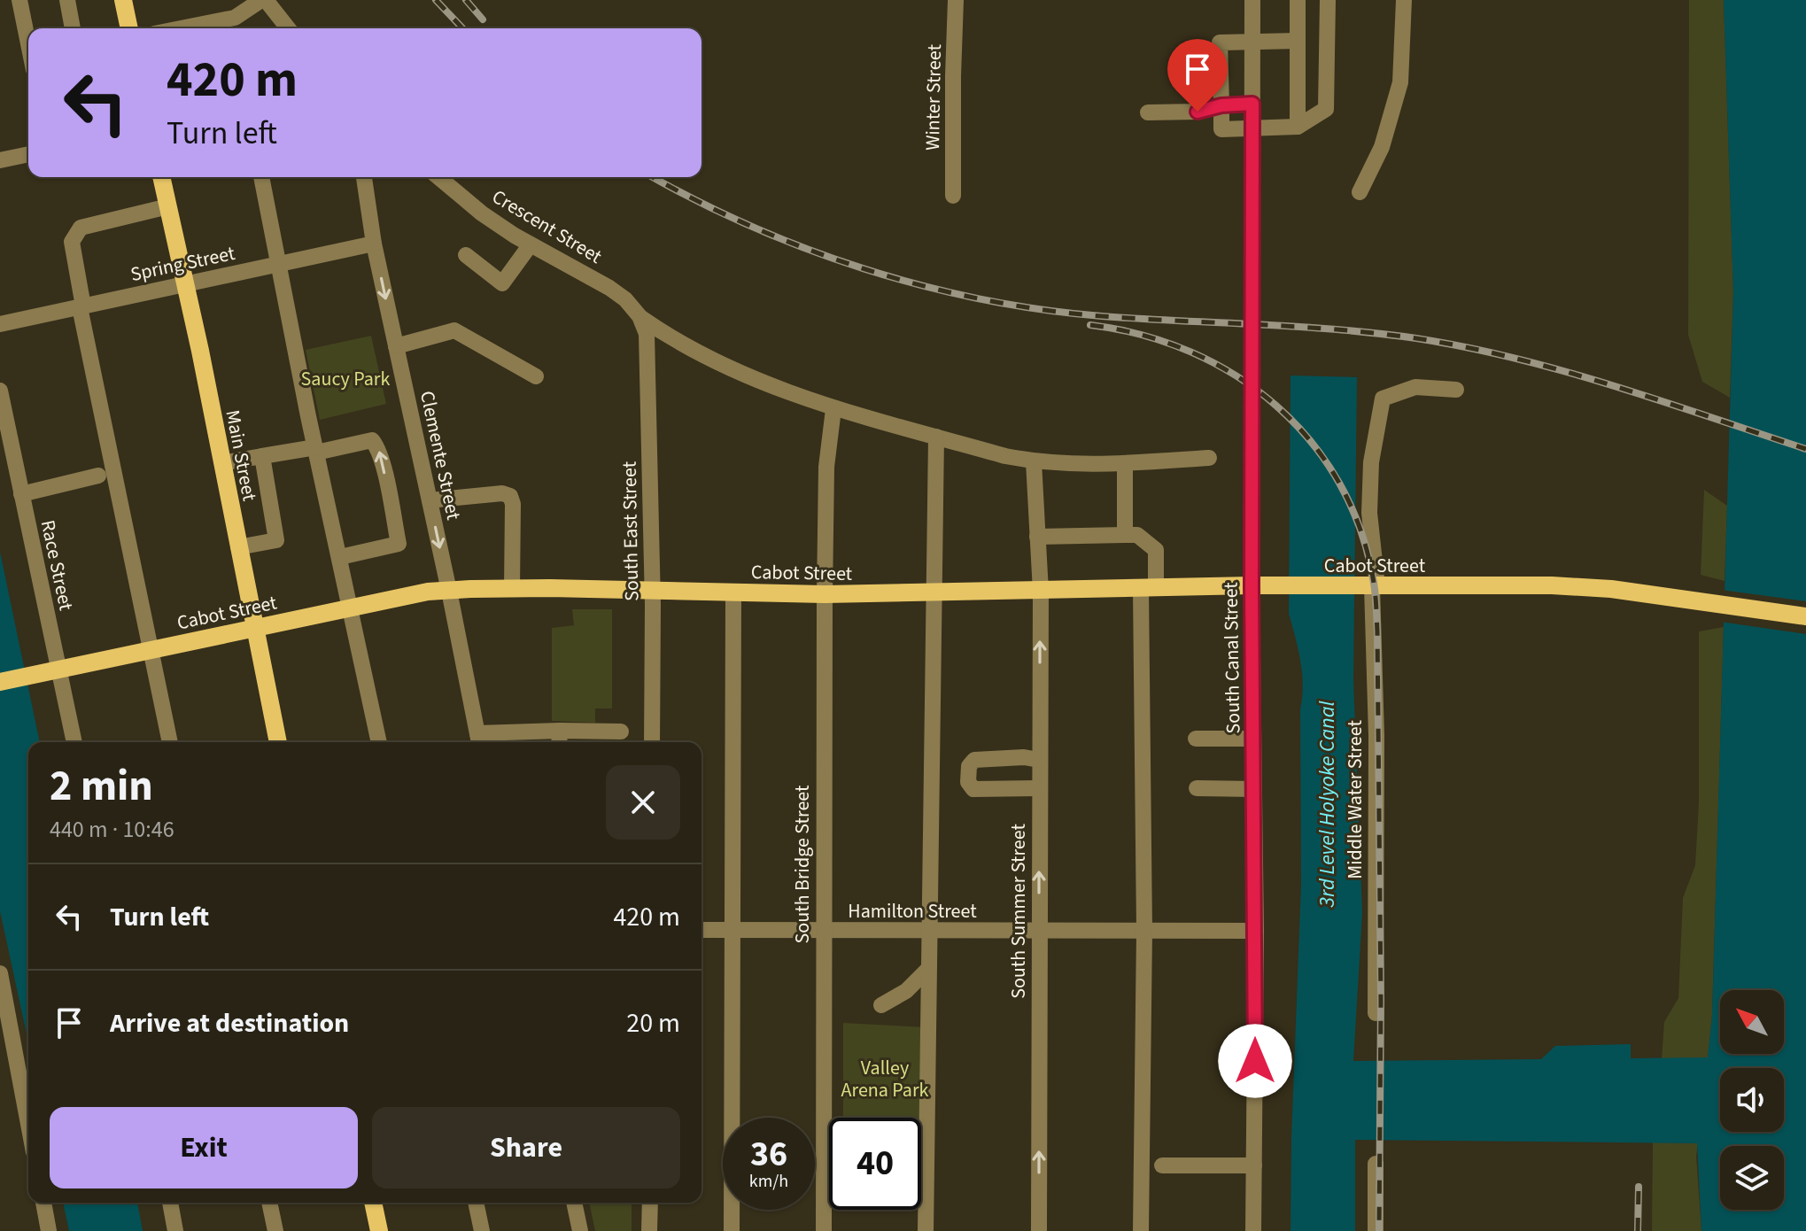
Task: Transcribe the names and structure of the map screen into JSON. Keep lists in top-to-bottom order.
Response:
{
  "streets": {
    "main road": ["Main Street", "Cabot Street"],
    "street": [
      "Winter Street",
      "Crescent Street",
      "Spring Street",
      "Clemente Street",
      "South East Street",
      "Race Street",
      "South Canal Street",
      "Middle Water Street",
      "South Bridge Street",
      "Hamilton Street",
      "South Summer Street"
    ]
  },
  "crossings": [
    ["Crescent Street", "South East Street"],
    ["Crescent Street", "South Bridge Street"],
    ["Crescent Street", "South Summer Street"],
    ["Spring Street", "Main Street"],
    ["Spring Street", "Clemente Street"],
    ["Main Street", "Cabot Street"],
    ["Clemente Street", "Cabot Street"],
    ["South East Street", "Cabot Street"],
    ["Race Street", "Cabot Street"],
    ["Cabot Street", "South Canal Street"],
    ["Cabot Street", "Middle Water Street"],
    ["Cabot Street", "South Bridge Street"],
    ["Cabot Street", "South Summer Street"],
    ["South Canal Street", "Hamilton Street"],
    ["South Bridge Street", "Hamilton Street"],
    ["Hamilton Street", "South Summer Street"]
  ],
  "water": ["3rd Level Holyoke Canal"],
  "parks": ["Saucy Park", "Valley Arena Park"],
  "north": "top left",
  "page": {
    "turn": ["420 m", "Turn left"],
    "heading": ["2 min", "440 m · 10:46"],
    "list": [
      {
        "name": "Turn left",
        "value": "420 m"
      },
      {
        "name": "Arrive at destination",
        "value": "20 m"
      }
    ],
    "buttons": ["Exit", "Share"],
    "speed": "36 km/h",
    "limit": "40"
  }
}
